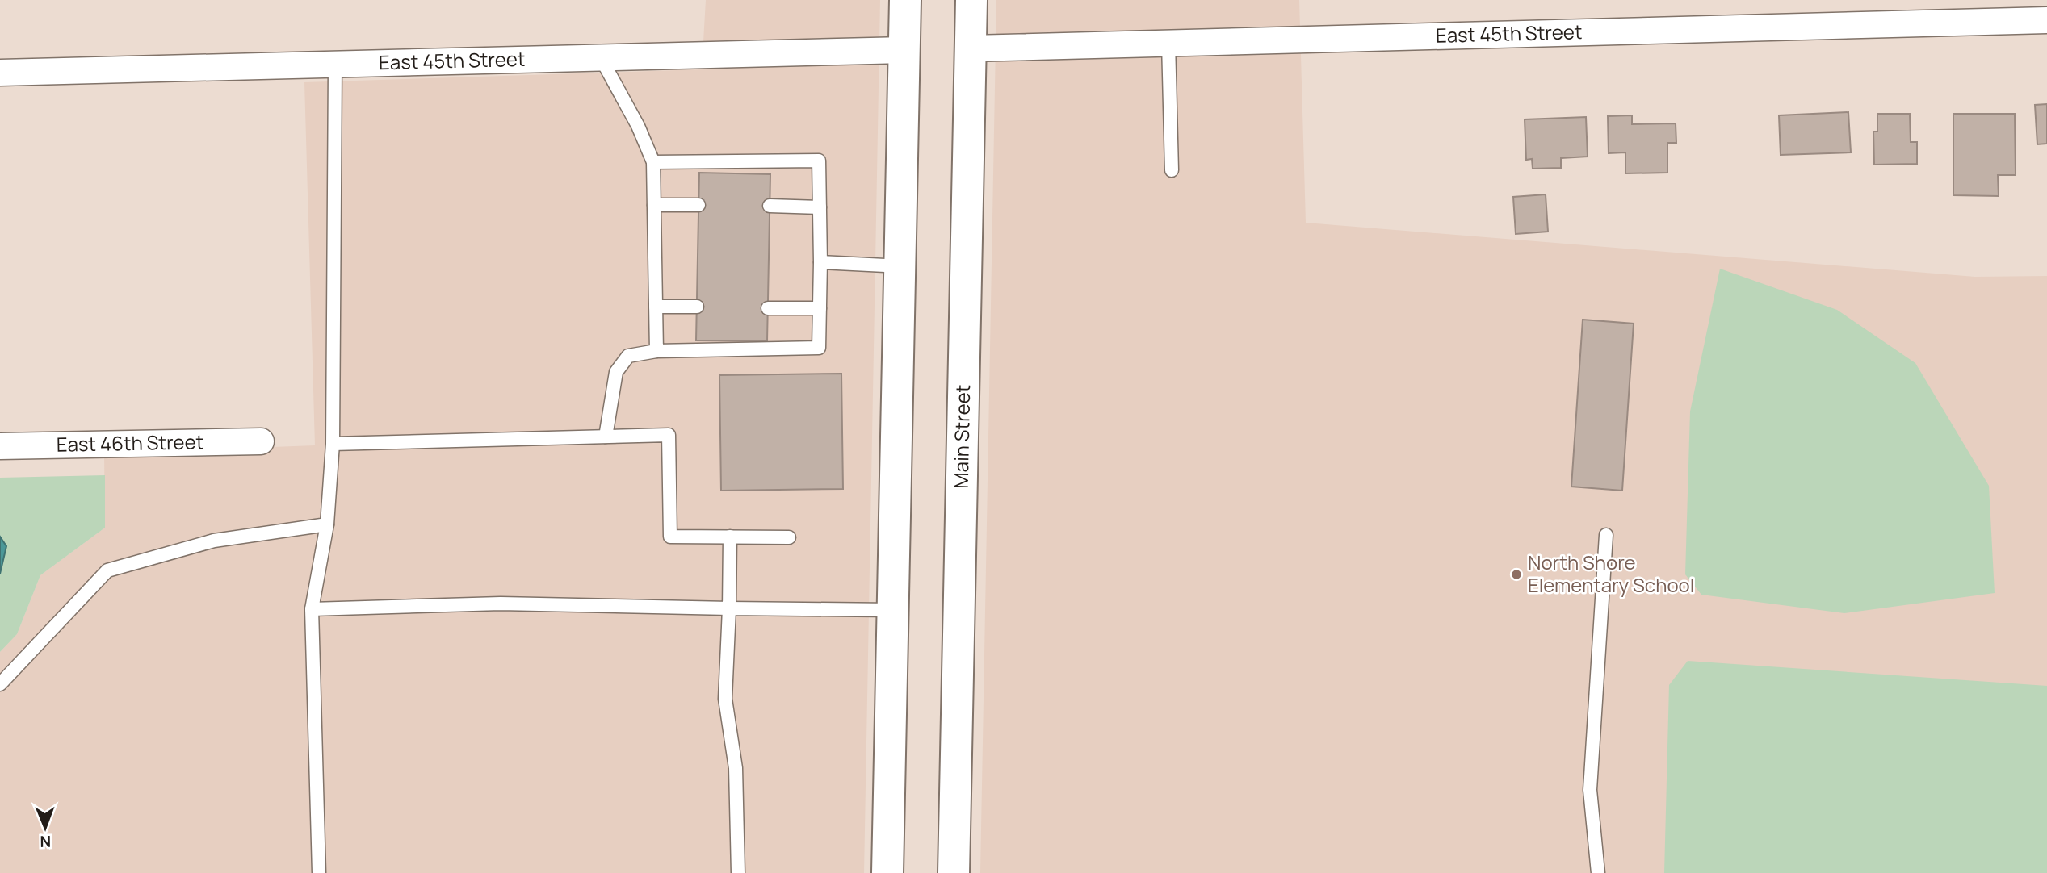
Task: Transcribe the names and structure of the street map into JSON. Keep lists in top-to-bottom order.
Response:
{
  "streets": {
    "main road": ["Main Street"],
    "street": ["East 45th Street", "East 46th Street"]
  },
  "crossings": [
    ["East 45th Street", "Main Street"]
  ],
  "places": ["North Shore Elementary School"],
  "north": "bottom"
}
